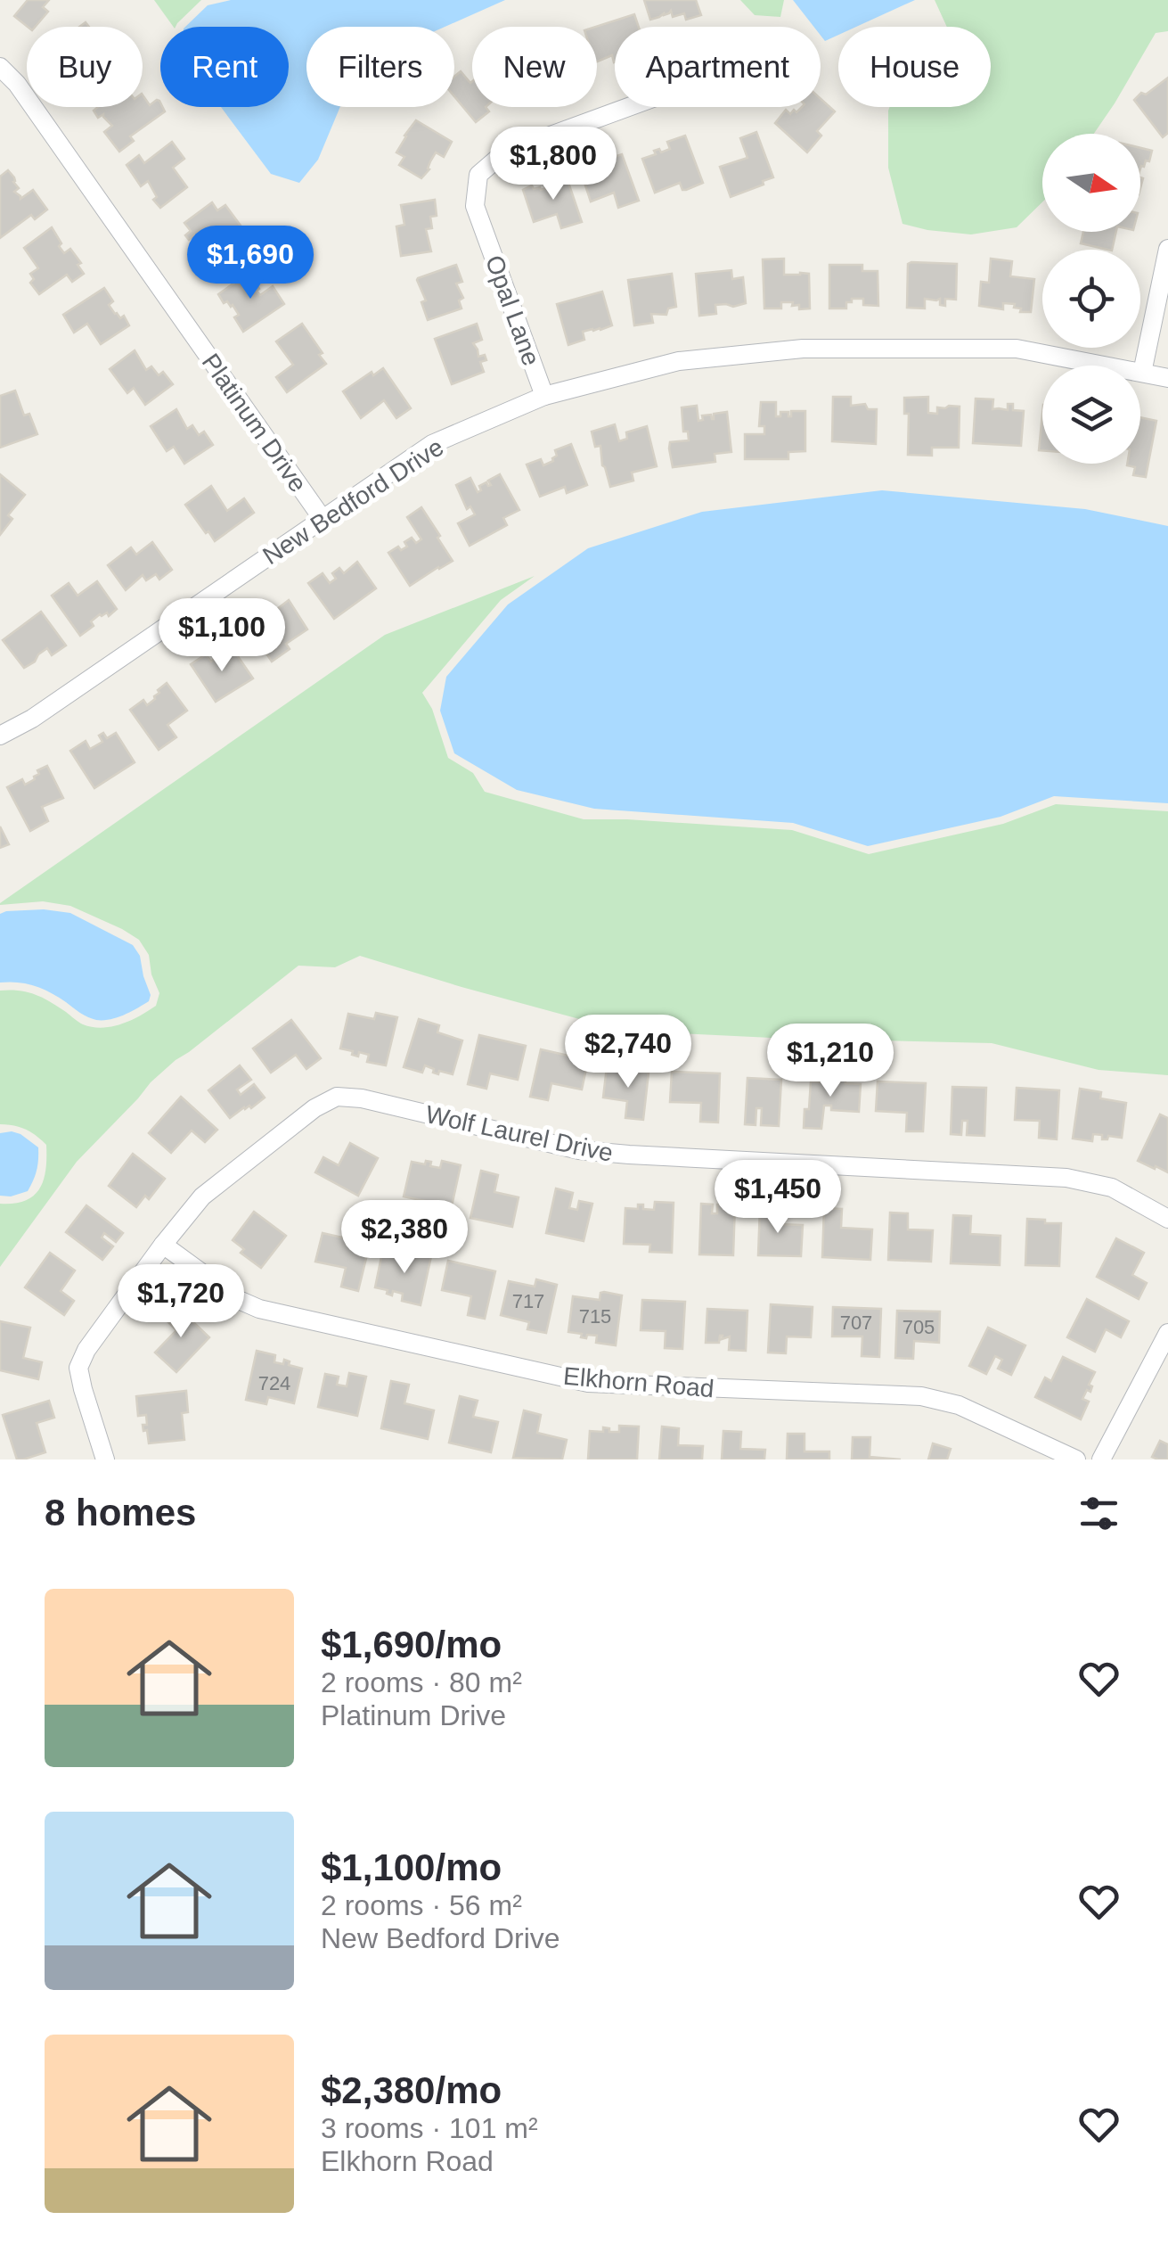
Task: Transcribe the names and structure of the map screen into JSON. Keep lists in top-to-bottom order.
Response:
{
  "streets": {
    "street": [
      "Opal Lane",
      "Platinum Drive",
      "New Bedford Drive",
      "Wolf Laurel Drive",
      "Elkhorn Road"
    ]
  },
  "crossings": [
    ["Opal Lane", "New Bedford Drive"],
    ["Platinum Drive", "New Bedford Drive"],
    ["Wolf Laurel Drive", "Elkhorn Road"]
  ],
  "house_numbers": [
    "717",
    "715",
    "707",
    "705",
    "724"
  ],
  "north": "right",
  "page": {
    "chip": [
      "Buy",
      "Rent",
      "Filters",
      "New",
      "Apartment",
      "House"
    ],
    "price": [
      "$1,800",
      "$1,690",
      "$1,100",
      "$2,740",
      "$1,210",
      "$1,450",
      "$2,380",
      "$1,720"
    ],
    "heading": "8 homes",
    "list": [
      {
        "name": "$1,690/mo",
        "note": "2 rooms · 80 m² · Platinum Drive"
      },
      {
        "name": "$1,100/mo",
        "note": "2 rooms · 56 m² · New Bedford Drive"
      },
      {
        "name": "$2,380/mo",
        "note": "3 rooms · 101 m² · Elkhorn Road"
      }
    ]
  }
}
